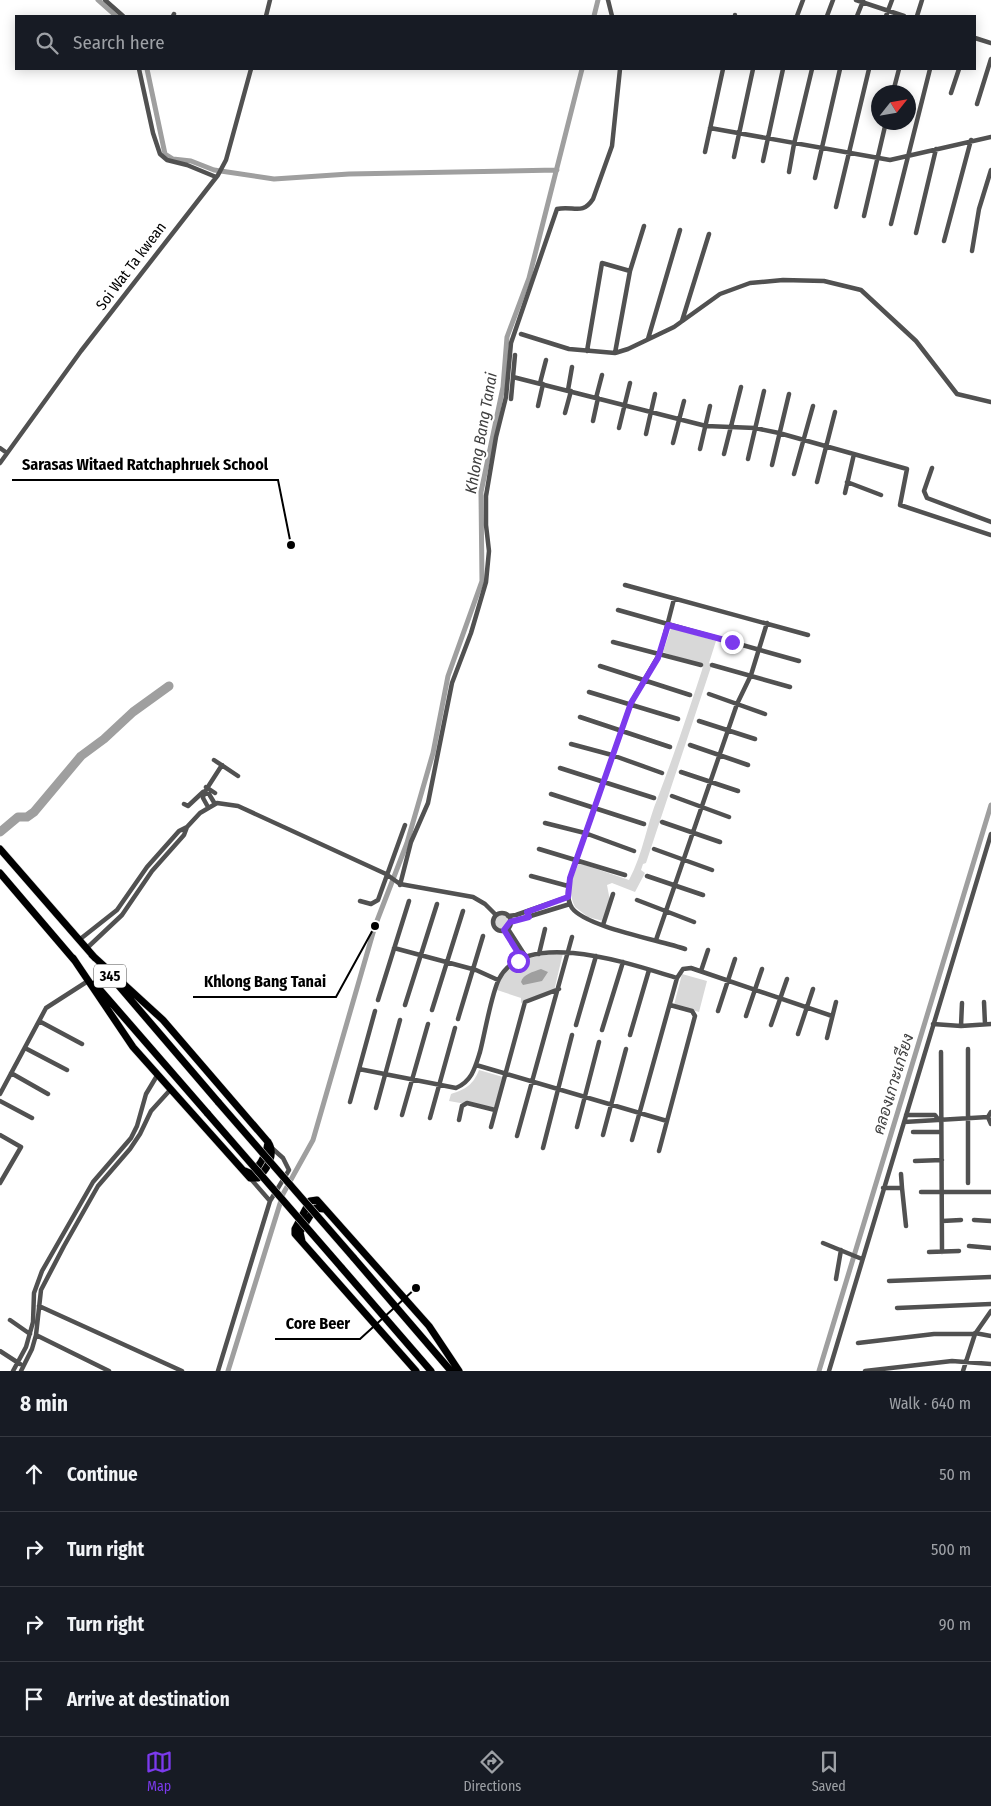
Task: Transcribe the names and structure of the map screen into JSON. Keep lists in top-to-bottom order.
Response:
{
  "streets": {
    "main road": ["345"],
    "street": ["Soi Wat Ta kwean"]
  },
  "water": ["Khlong Bang Tanai", "คลองเกาะเกรียง"],
  "places": ["Sarasas Witaed Ratchaphruek School", "Khlong Bang Tanai", "Core Beer"],
  "north": "top right",
  "page": {
    "search": "Search here",
    "heading": ["8 min", "Walk · 640 m"],
    "list": [
      ["Continue", "50 m"],
      ["Turn right", "500 m"],
      ["Turn right", "90 m"],
      "Arrive at destination"
    ],
    "nav": ["Map", "Directions", "Saved"]
  }
}
